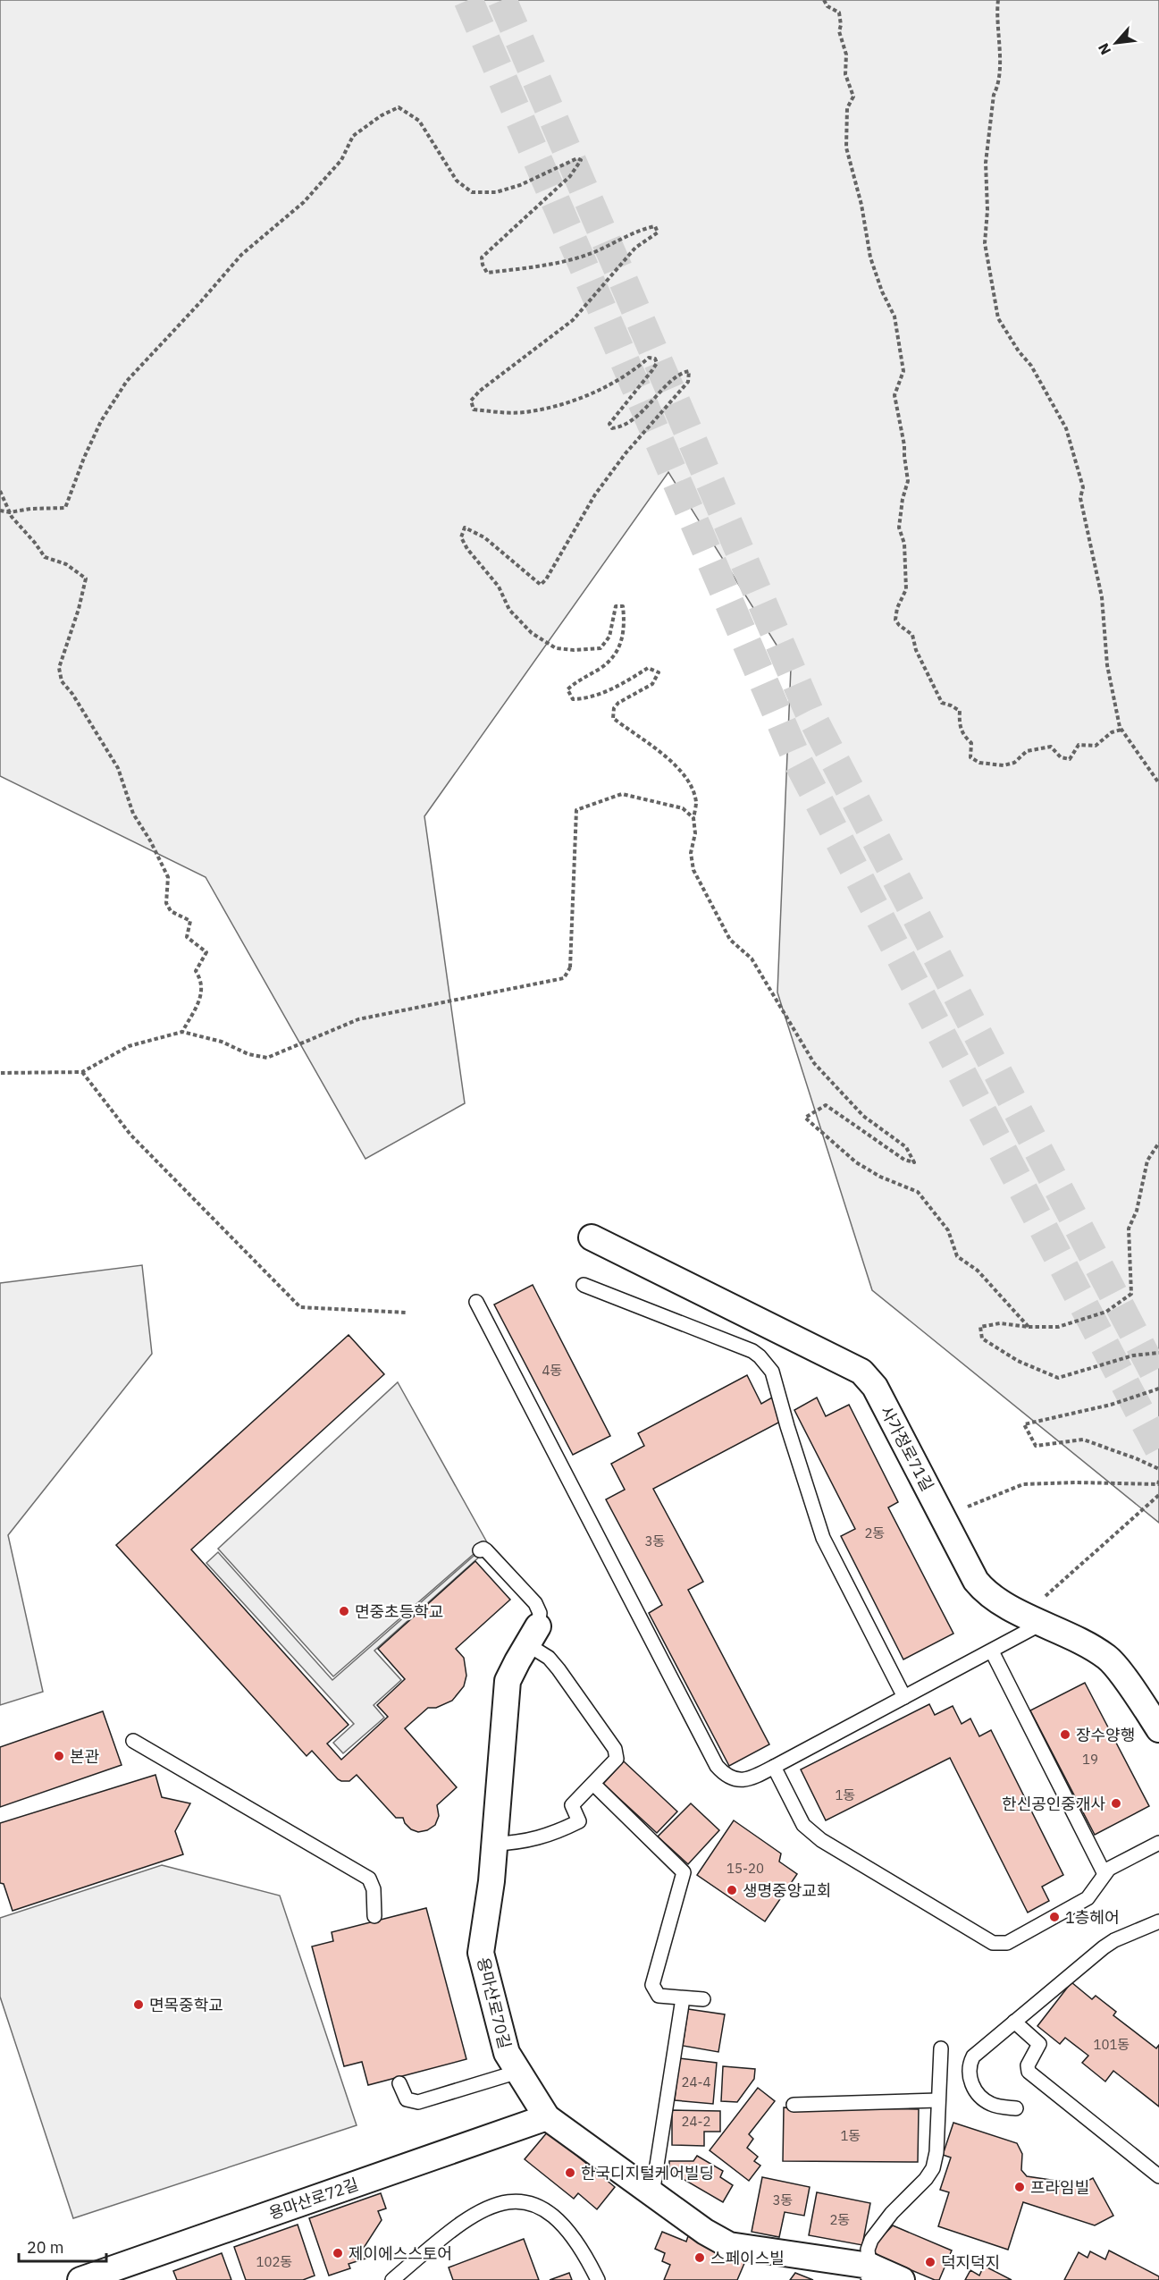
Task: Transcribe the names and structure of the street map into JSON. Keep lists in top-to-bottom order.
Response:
{
  "streets": {
    "street": ["사가정로71길", "용마산로70길", "용마산로72길"]
  },
  "crossings": [
    ["용마산로70길", "용마산로72길"]
  ],
  "places": [
    "면중초등학교",
    "장수양행",
    "본관",
    "한신공인중개사",
    "생명중앙교회",
    "1층헤어",
    "면목중학교",
    "한국디지털케어빌딩",
    "프라임빌",
    "제이에스스토어",
    "스페이스빌",
    "덕지덕지"
  ],
  "house_numbers": [
    "4동",
    "2동",
    "3동",
    "19",
    "1동",
    "15-20",
    "101동",
    "24-4",
    "24-2",
    "1동",
    "3동",
    "2동",
    "102동"
  ],
  "scale_bar": "20 m",
  "north": "bottom left"
}
